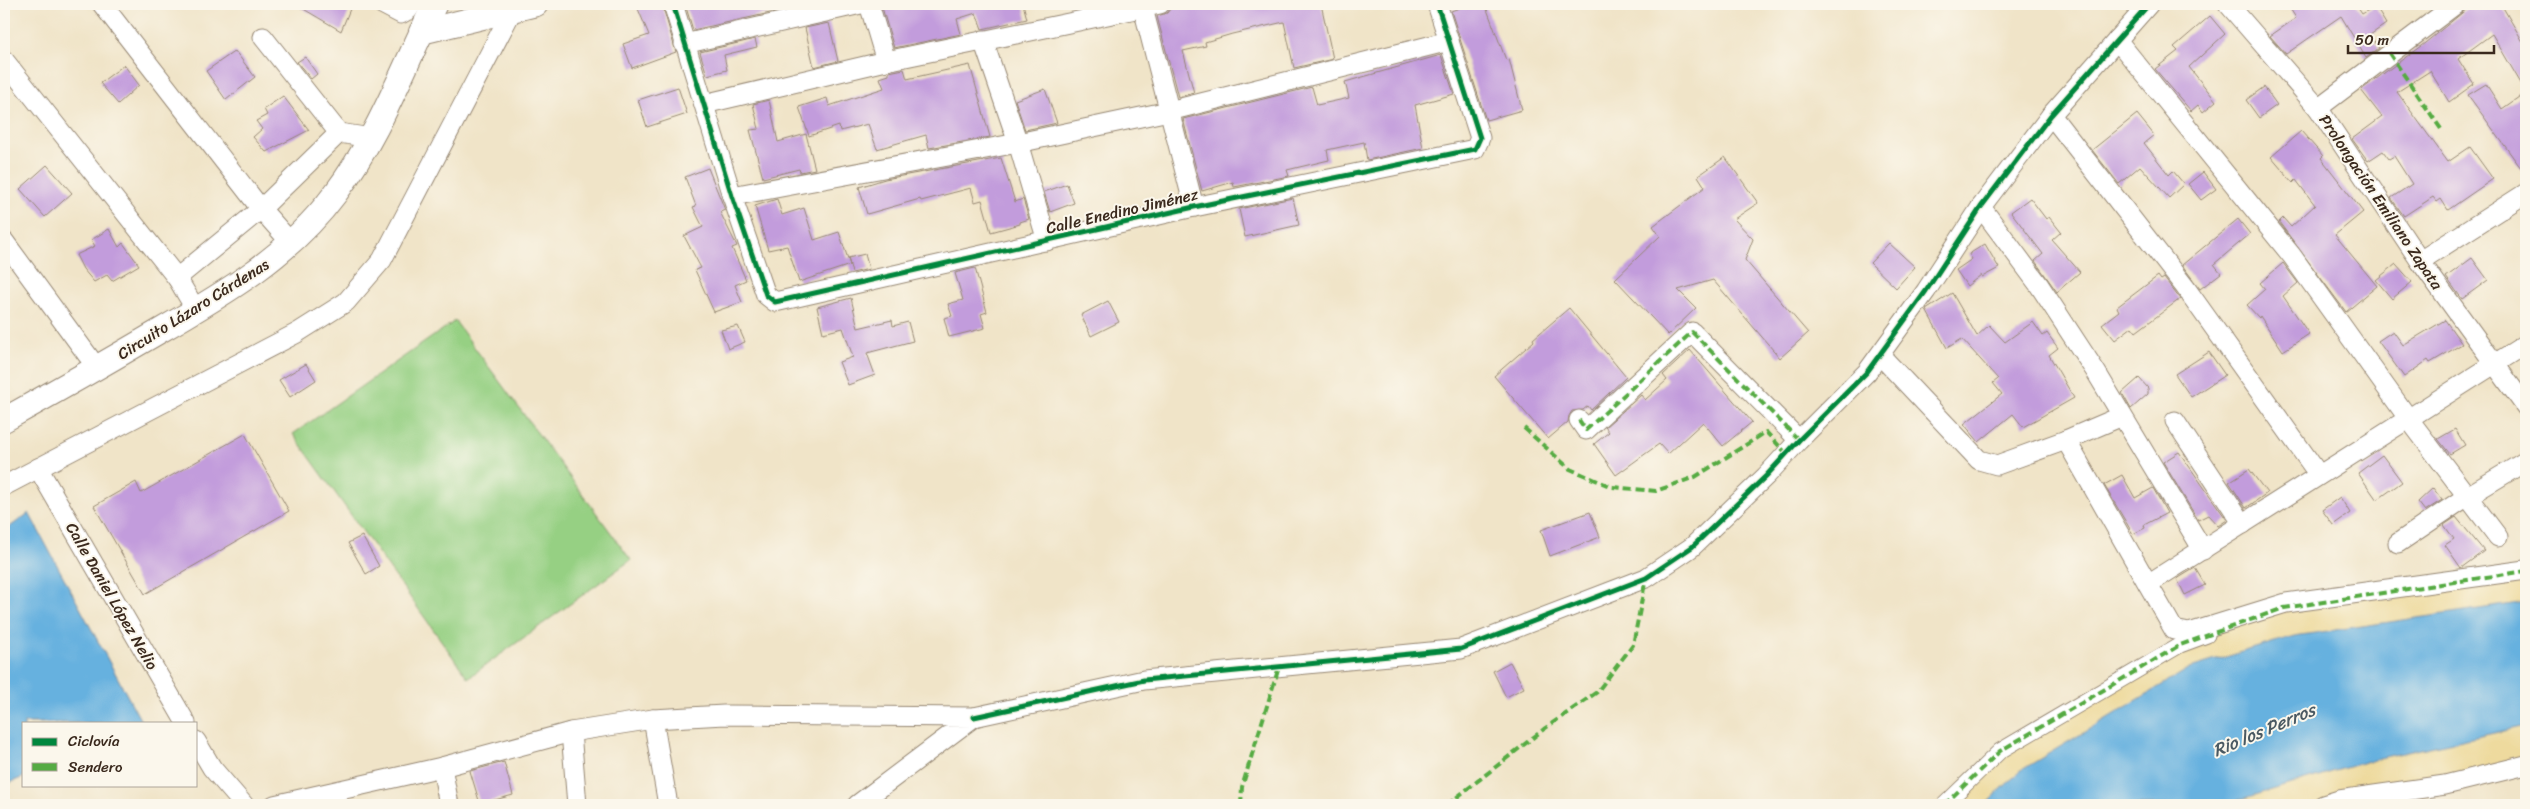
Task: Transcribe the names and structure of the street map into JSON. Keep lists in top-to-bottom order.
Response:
{
  "streets": {
    "street": [
      "Prolongación Emiliano Zapata",
      "Calle Enedino Jiménez",
      "Circuito Lázaro Cárdenas",
      "Calle Daniel López Nelio"
    ]
  },
  "water": ["Rio los Perros"],
  "legend": ["Ciclovía", "Sendero"],
  "scale_bar": "50 m"
}
